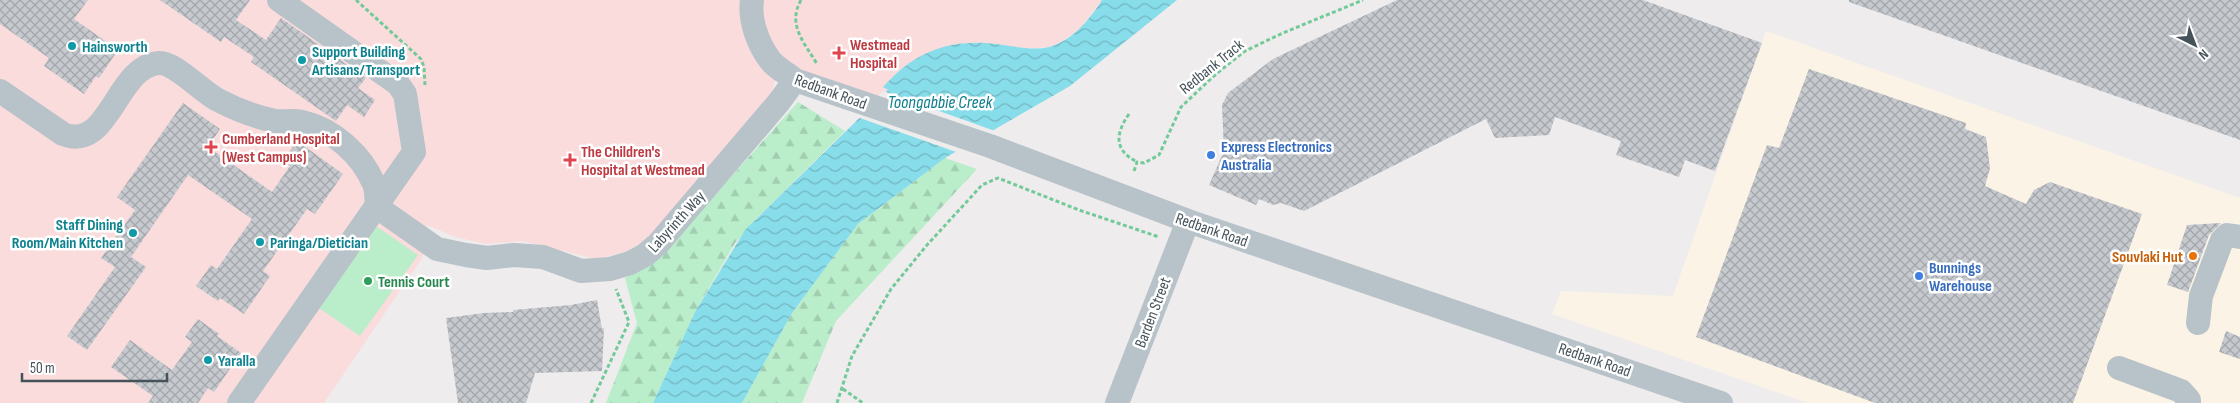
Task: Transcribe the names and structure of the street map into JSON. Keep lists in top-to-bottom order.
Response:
{
  "streets": {
    "street": ["Redbank Road", "Labyrinth Way", "Barden Street"],
    "path": ["Redbank Track"]
  },
  "crossings": [
    ["Redbank Road", "Labyrinth Way"],
    ["Redbank Road", "Barden Street"]
  ],
  "water": ["Toongabbie Creek"],
  "places": {
    "other": [
      "Hainsworth",
      "Support Building Artisans/Transport",
      "Express Electronics Australia",
      "Staff Dining Room/Main Kitchen",
      "Paringa/Dietician",
      "Souvlaki Hut",
      "Bunnings Warehouse",
      "Tennis Court",
      "Yaralla"
    ],
    "health": ["Westmead Hospital", "Cumberland Hospital (West Campus)", "The Children's Hospital at Westmead"]
  },
  "scale_bar": "50 m",
  "north": "bottom right"
}
